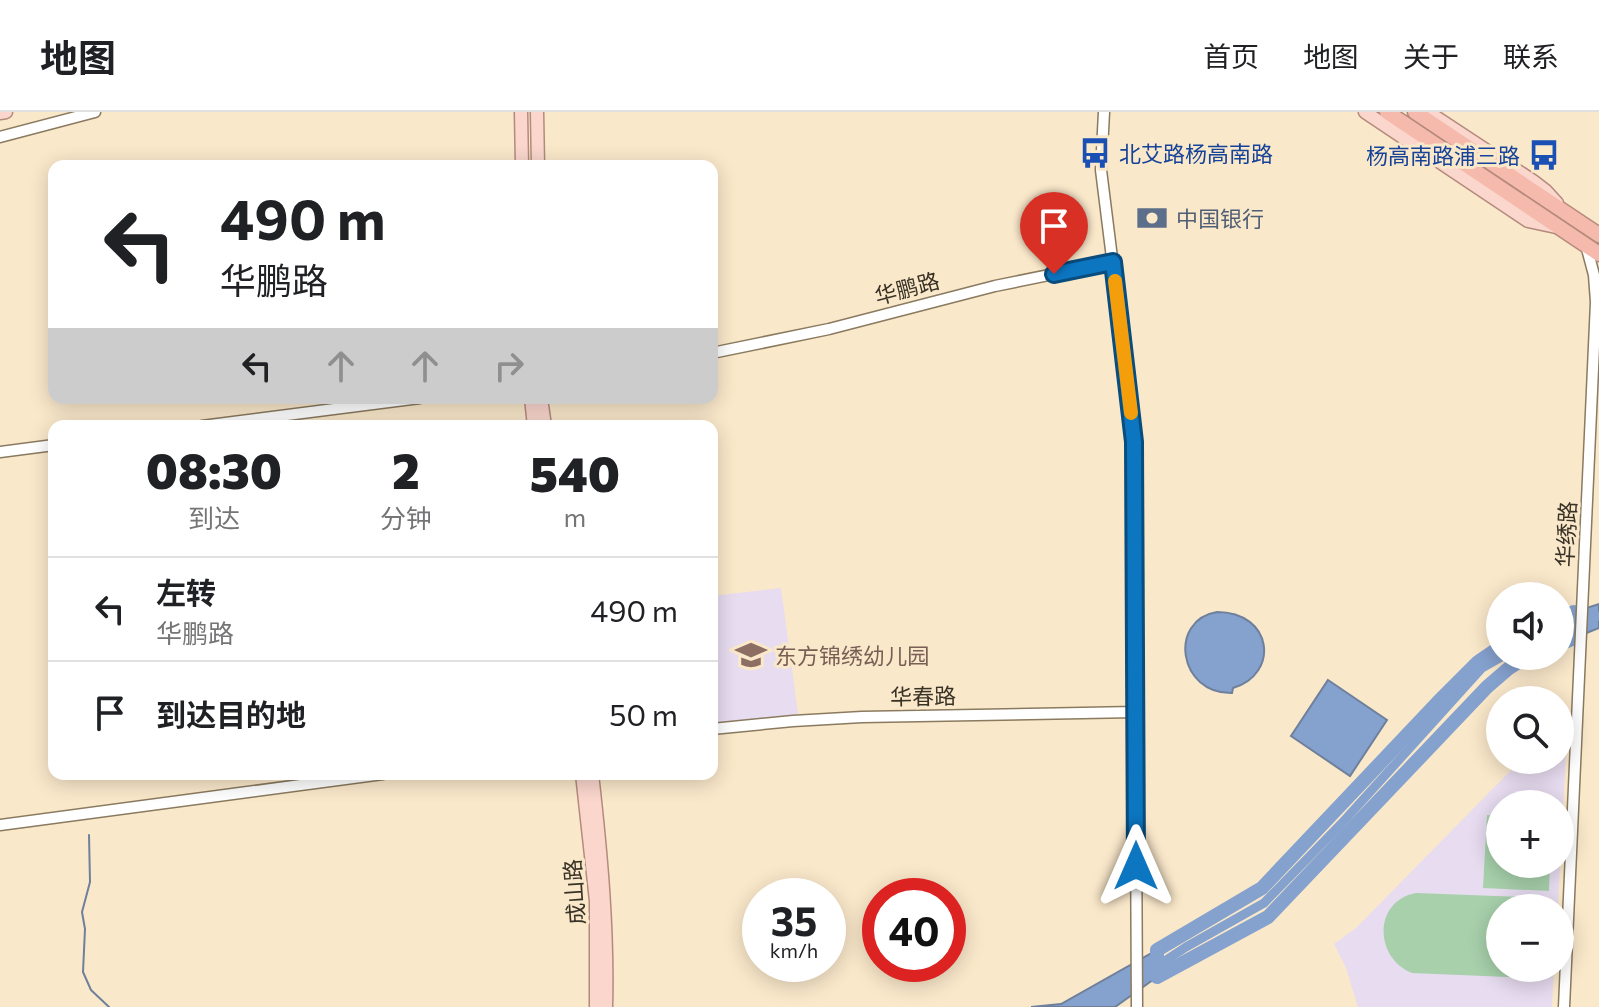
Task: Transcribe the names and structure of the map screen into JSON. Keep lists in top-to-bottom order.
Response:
{
  "streets": {
    "main road": ["成山路"],
    "street": ["华鹏路", "华绣路", "华春路"]
  },
  "places": {
    "bus stop": ["北艾路杨高南路", "杨高南路浦三路"],
    "bank": ["中国银行"],
    "school or university": ["东方锦绣幼儿园"]
  },
  "page": {
    "header": "地图",
    "nav": [
      "首页",
      "地图",
      "关于",
      "联系"
    ],
    "turn": ["490 m", "华鹏路"],
    "eta": [
      "08:30",
      "到达",
      "2",
      "分钟",
      "540",
      "m"
    ],
    "list": [
      {
        "name": "左转",
        "note": "华鹏路",
        "value": "490 m"
      },
      {
        "name": "到达目的地",
        "value": "50 m"
      }
    ],
    "map_buttons": ["+", "−"],
    "speed": "35 km/h",
    "limit": "40"
  }
}
